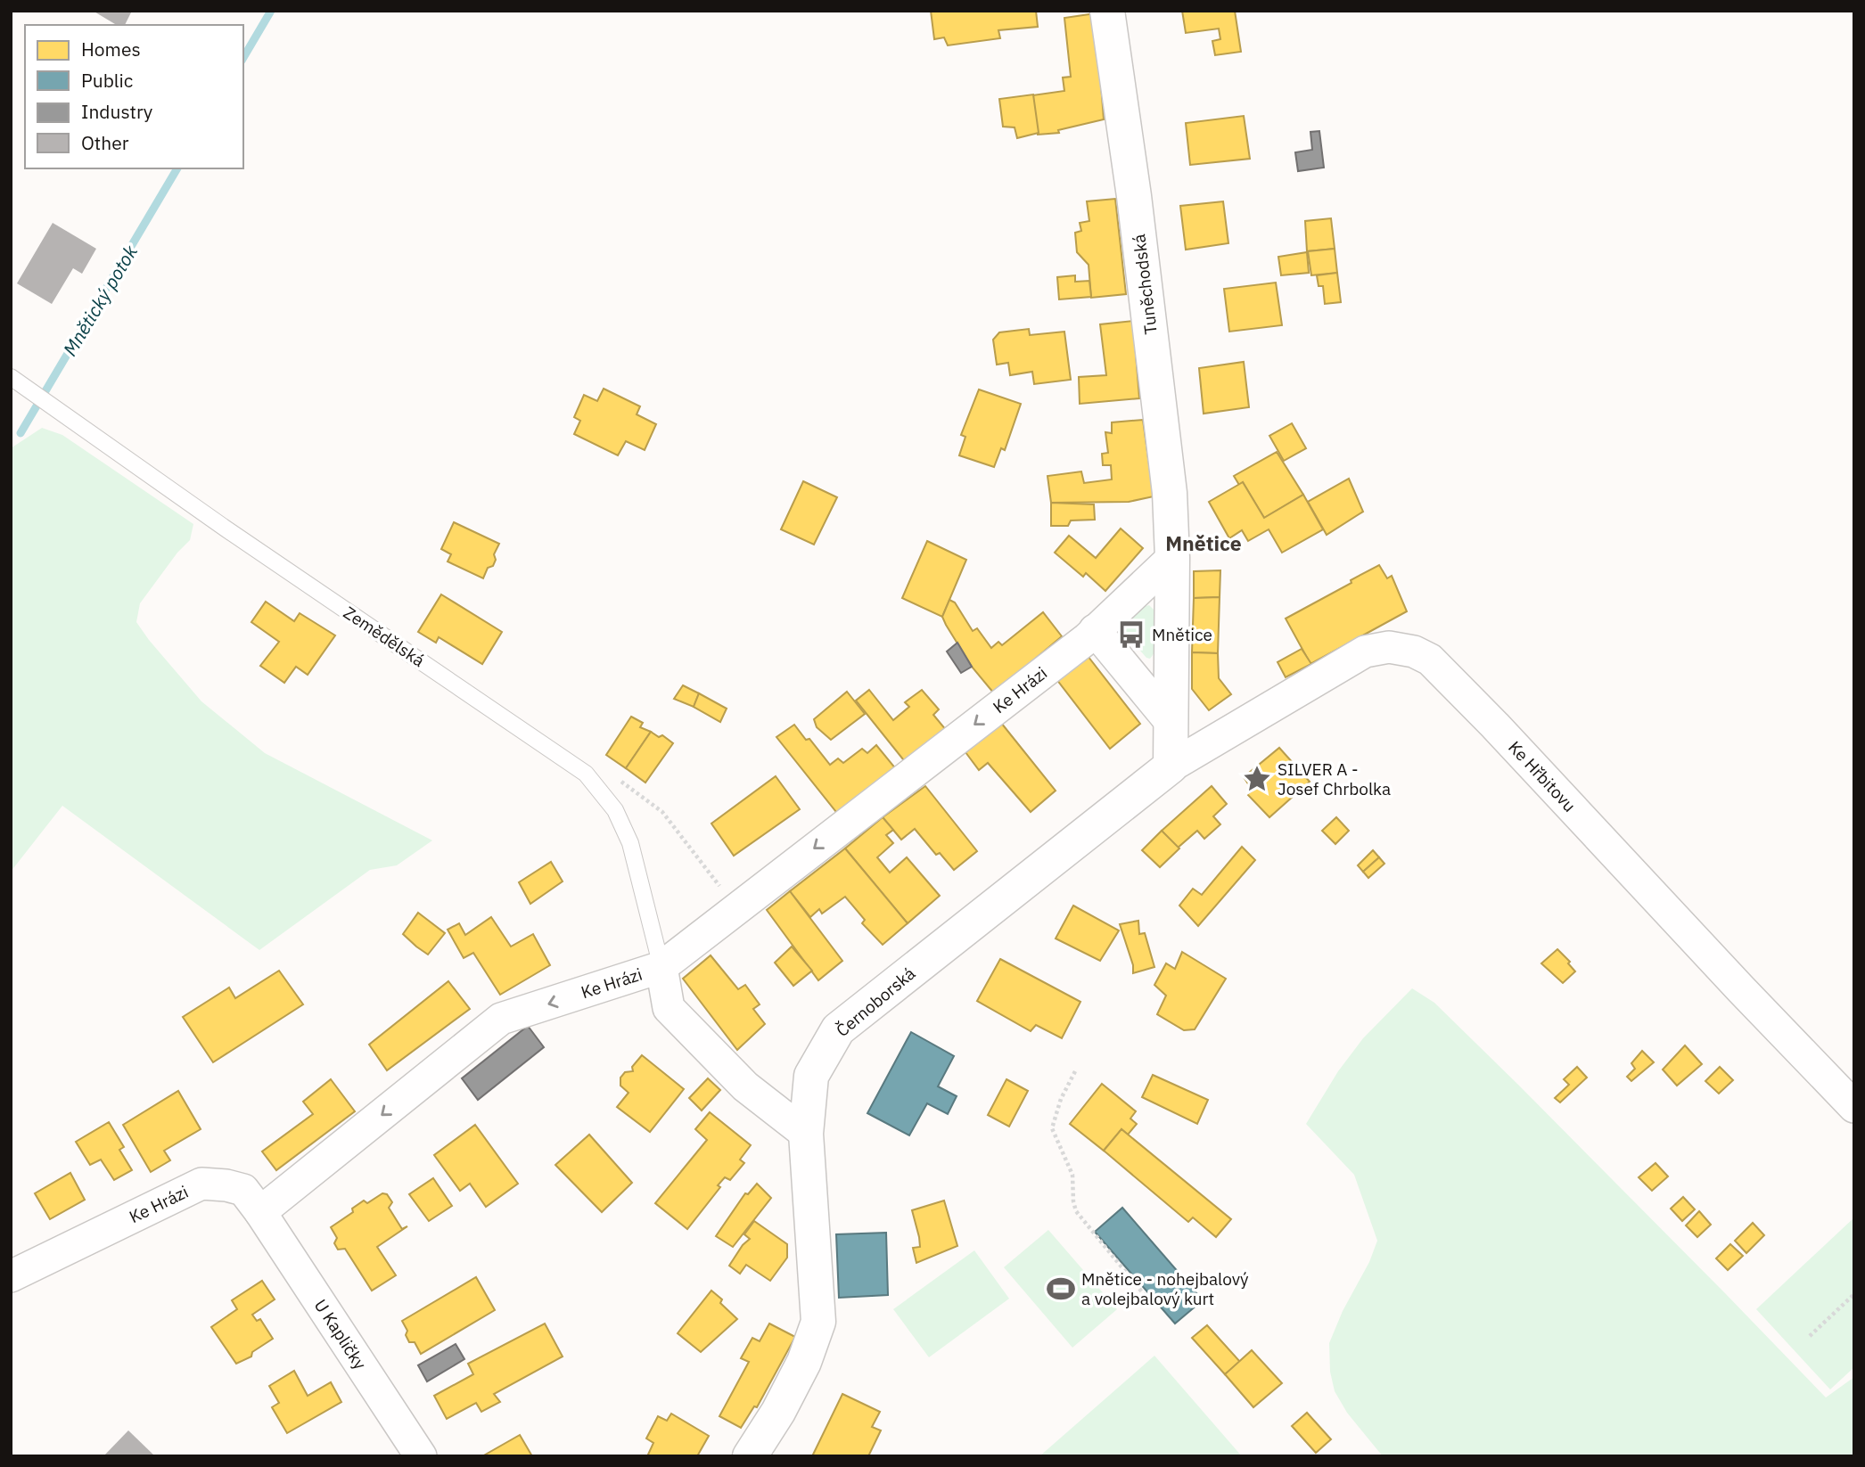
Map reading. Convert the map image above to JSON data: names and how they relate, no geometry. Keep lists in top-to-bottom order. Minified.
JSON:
{"streets":{"street":["Tuněchodská","Ke Hrázi","Ke Hřbitovu","Černoborská","U Kapličky"],"lane":["Zemědělská"]},"crossings":[["Tuněchodská","Ke Hrázi"],["Zemědělská","Ke Hrázi"],["Ke Hrázi","U Kapličky"],["Ke Hřbitovu","Černoborská"]],"one_way":["Ke Hrázi"],"districts":["Mnětice"],"water":["Mnětický potok"],"places":{"bus stop":["Mnětice"],"place":["SILVER A - Josef Chrbolka"],"sports":["Mnětice - nohejbalový a volejbalový kurt"]},"legend":["Homes","Public","Industry","Other"]}
